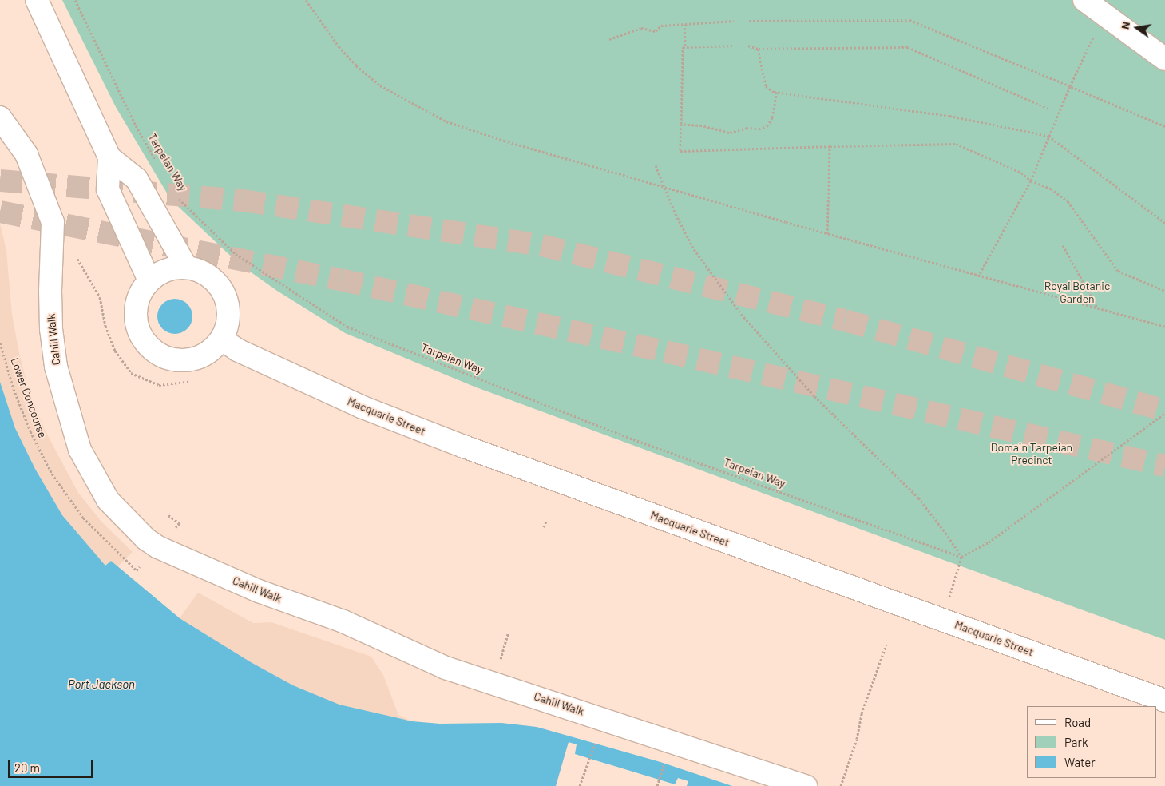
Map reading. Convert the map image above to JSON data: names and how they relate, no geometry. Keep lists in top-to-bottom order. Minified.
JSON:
{"streets":{"street":["Cahill Walk","Macquarie Street"],"path":["Tarpeian Way","Lower Concourse"]},"water":["Port Jackson"],"parks":["Royal Botanic Garden","Domain Tarpeian Precinct"],"legend":["Road","Park","Water"],"scale_bar":"20 m","north":"left"}
